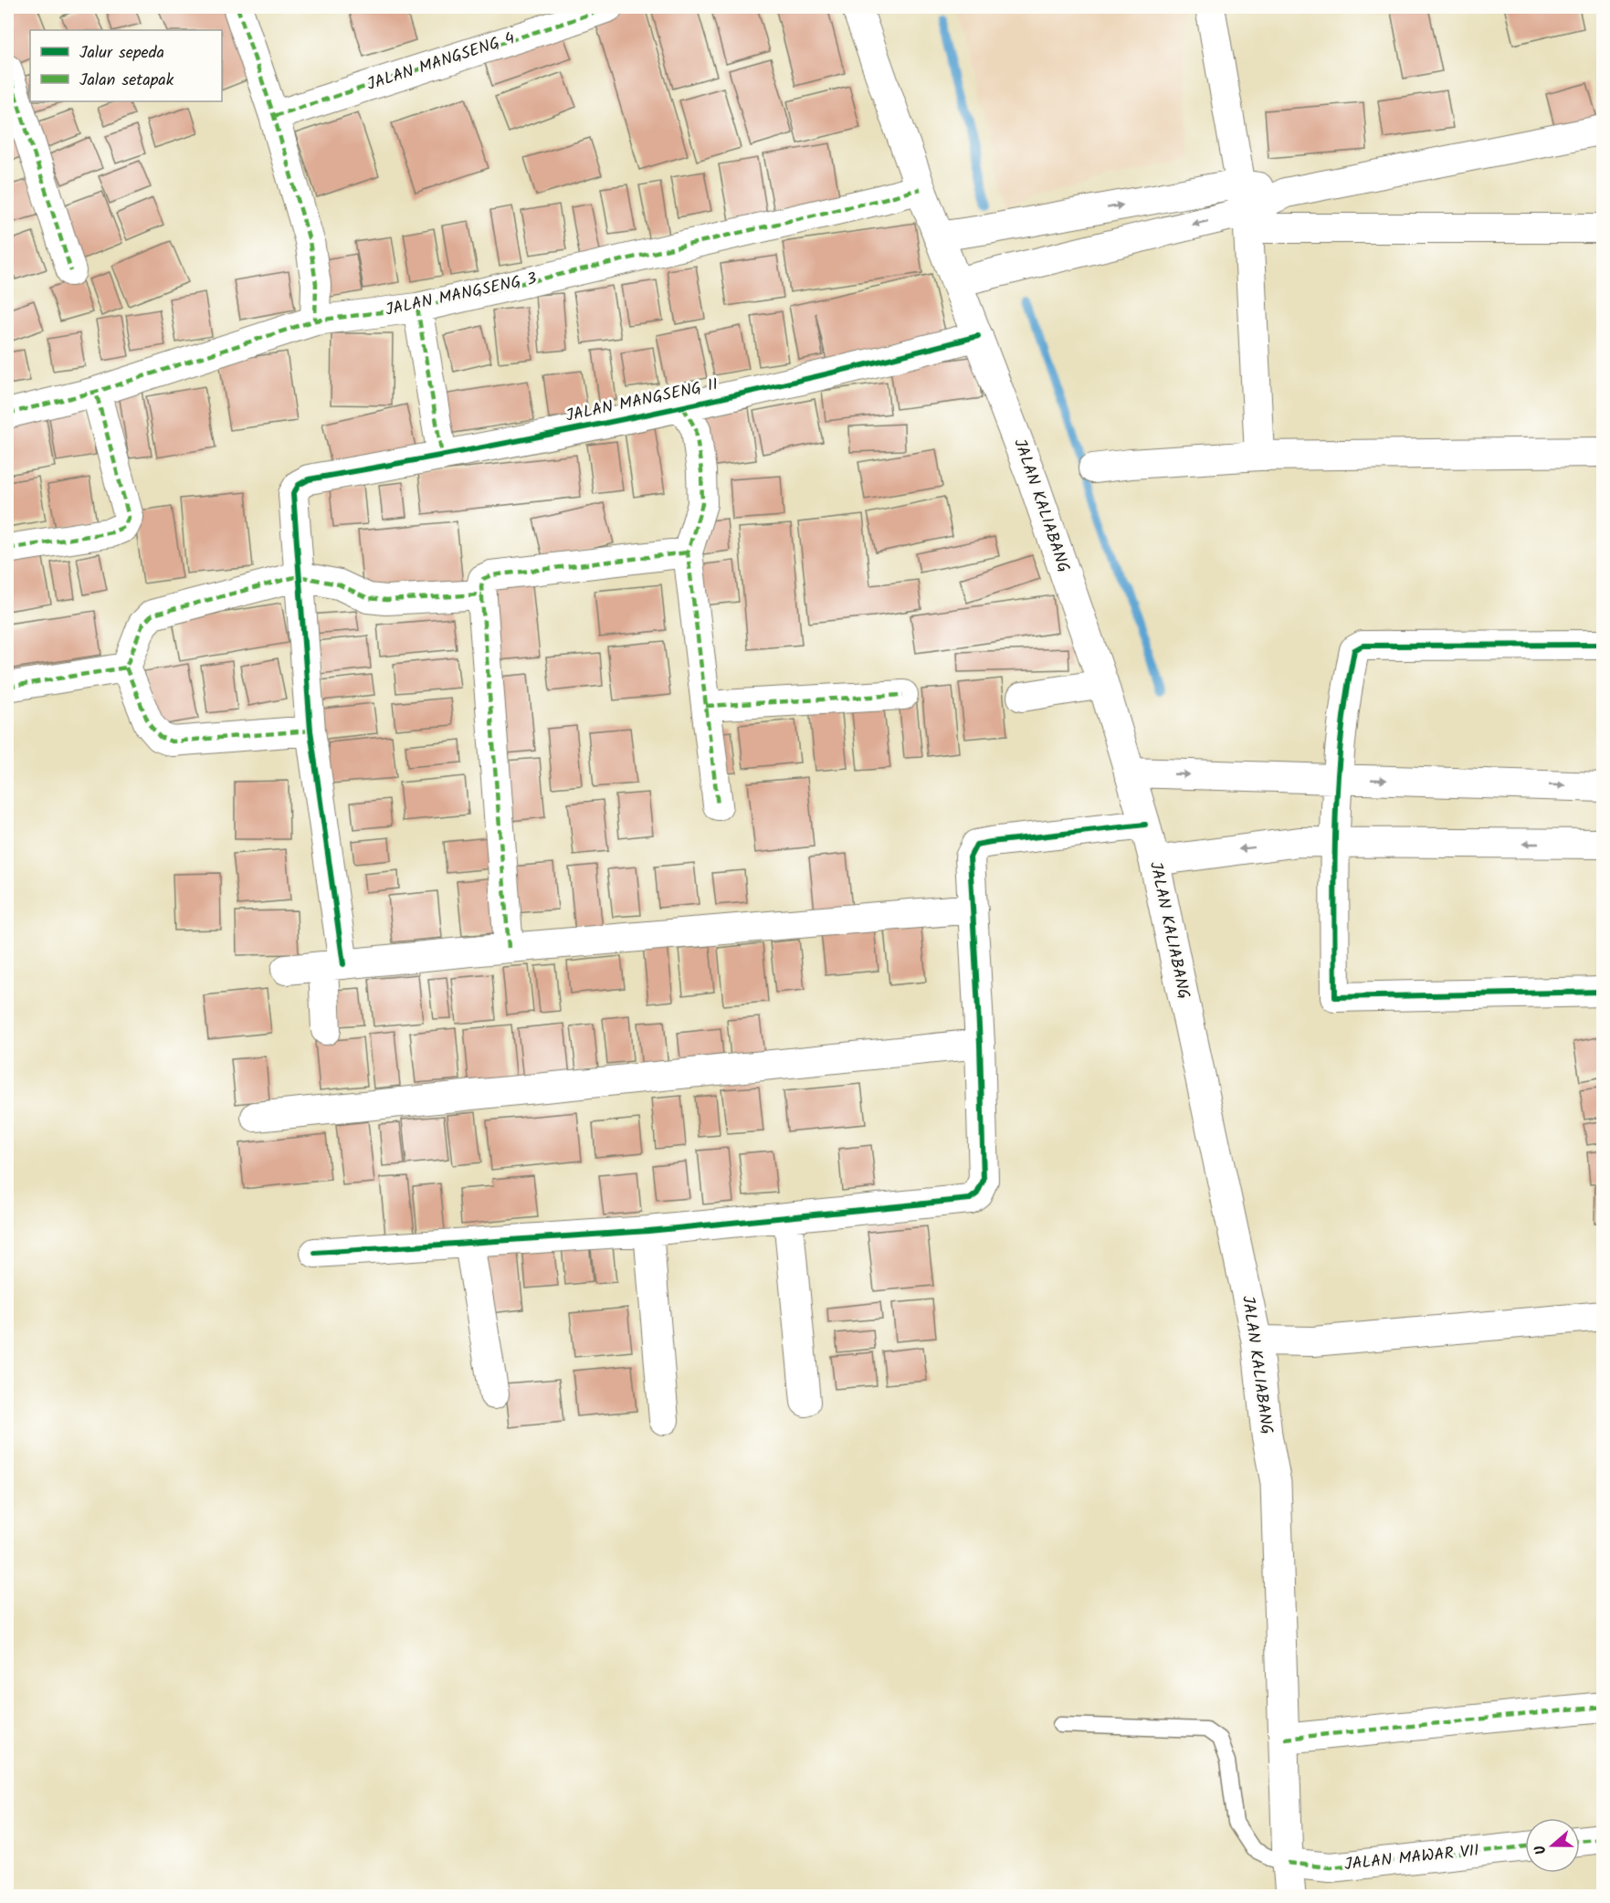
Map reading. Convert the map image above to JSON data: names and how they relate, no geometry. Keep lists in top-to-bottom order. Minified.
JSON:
{"streets":{"main road":["JALAN KALIABANG"],"street":["JALAN MANGSENG 4","JALAN MANGSENG 3","JALAN MANGSENG II","JALAN MAWAR VII"]},"crossings":[["JALAN MANGSENG 3","JALAN KALIABANG"],["JALAN MANGSENG II","JALAN KALIABANG"],["JALAN KALIABANG","JALAN MAWAR VII"]],"legend":["Jalur sepeda","Jalan setapak"],"north":"left"}
